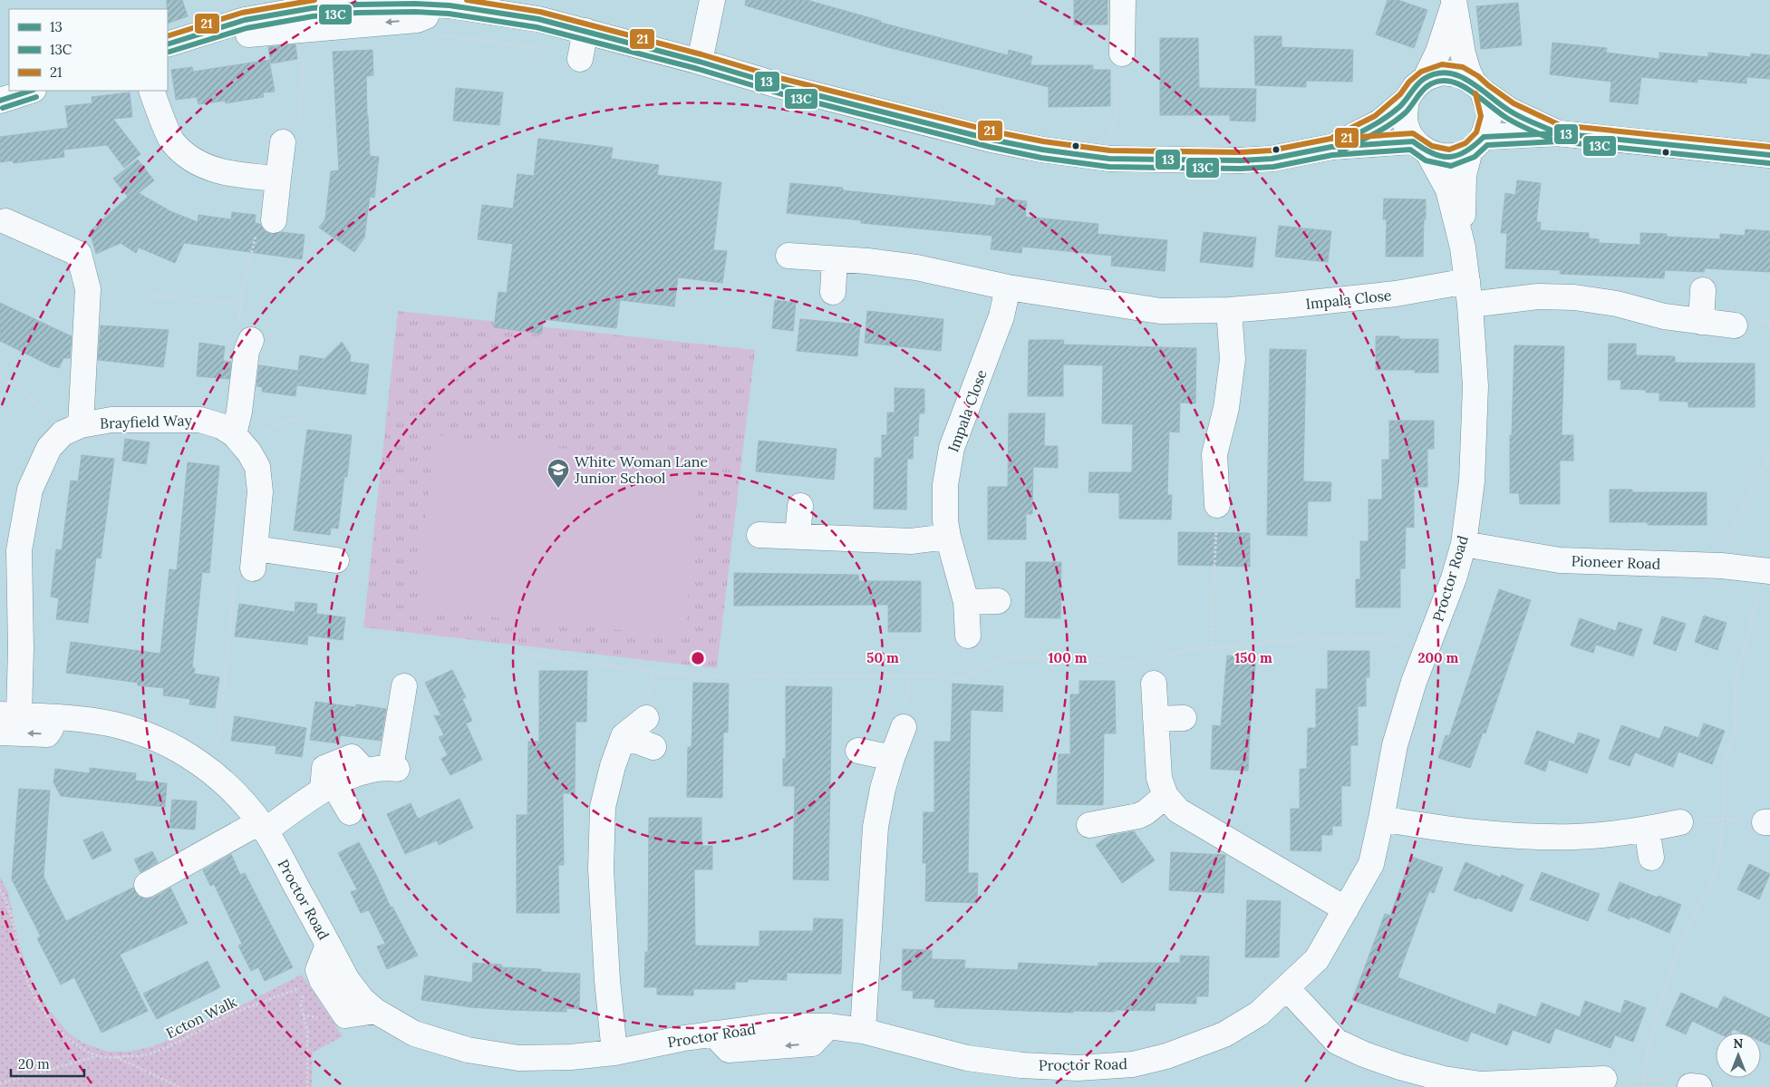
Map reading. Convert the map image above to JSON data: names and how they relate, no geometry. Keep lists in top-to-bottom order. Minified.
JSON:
{"streets":{"street":["Impala Close","Brayfield Way","Pioneer Road","Proctor Road"],"path":["Ecton Walk"]},"crossings":[["Impala Close","Proctor Road"],["Pioneer Road","Proctor Road"]],"places":{"school or university":["White Woman Lane Junior School"]},"lines":["transit line 21","transit line 13","transit line 13C"],"legend":["13","13C","21"],"scale_bar":"20 m","north":"top","rings":["50 m","100 m","150 m","200 m"]}
